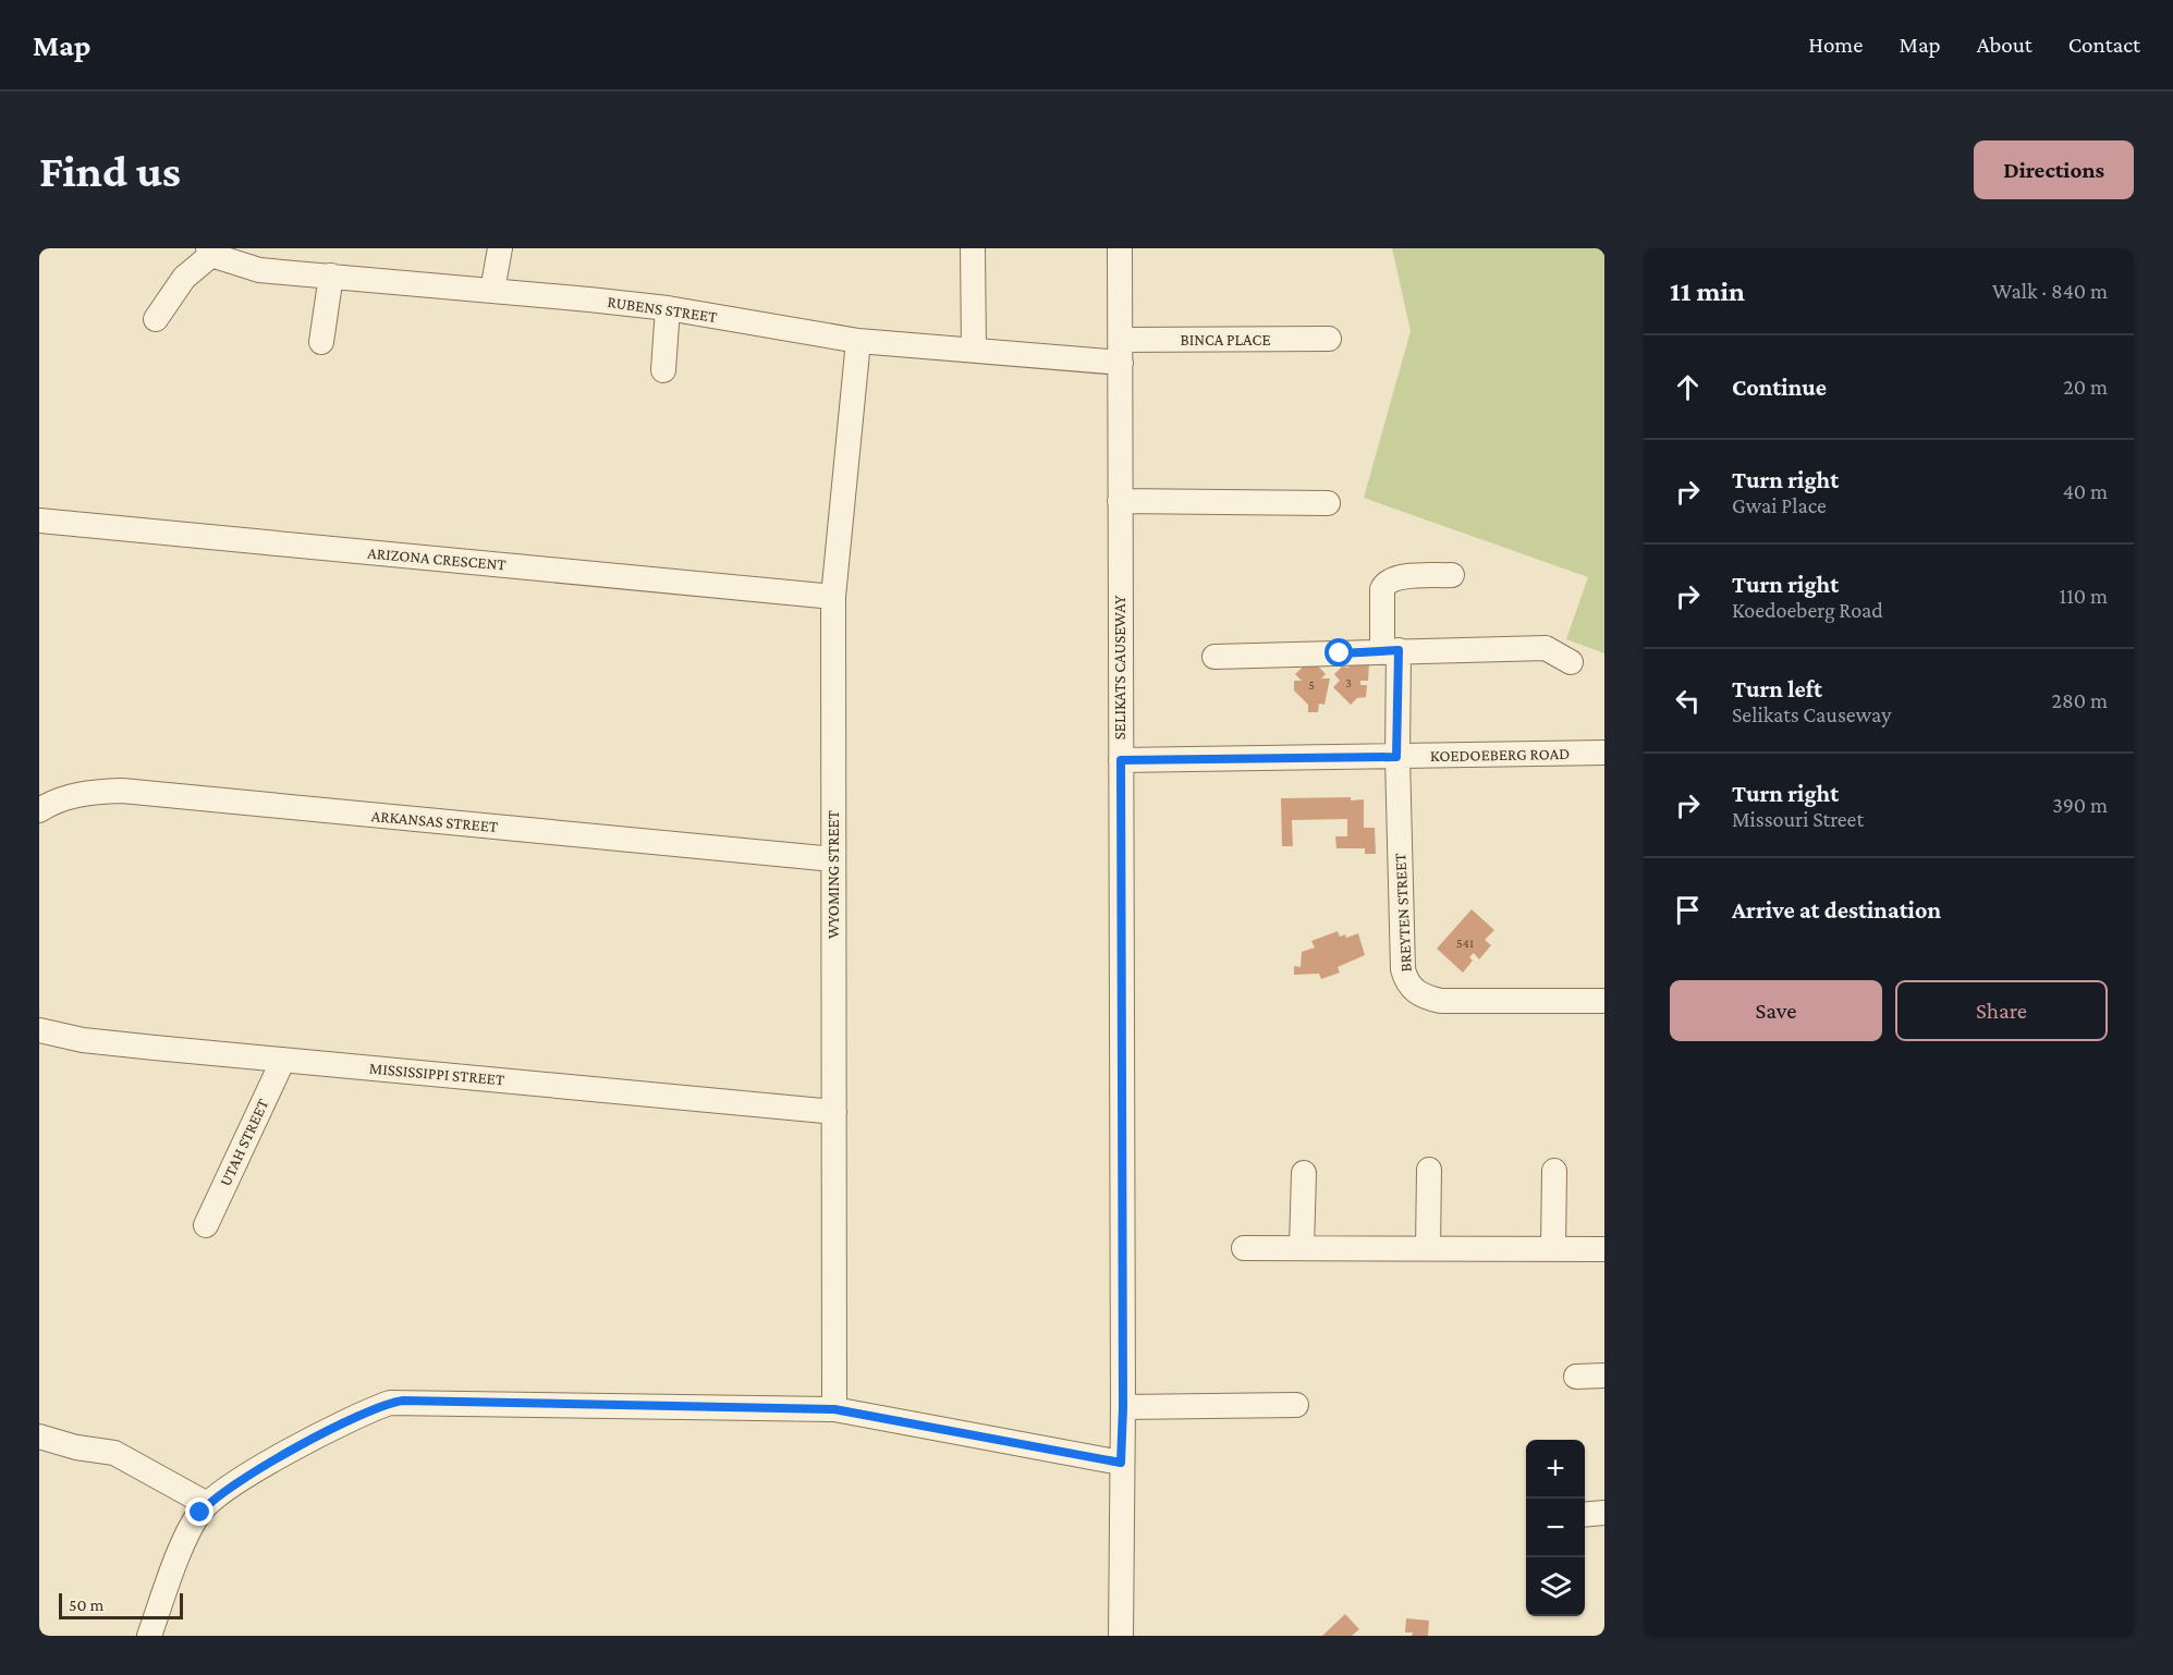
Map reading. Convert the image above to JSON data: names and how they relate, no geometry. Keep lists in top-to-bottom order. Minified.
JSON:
{"streets":{"street":["RUBENS STREET","BINCA PLACE","ARIZONA CRESCENT","SELIKATS CAUSEWAY","KOEDOEBERG ROAD","ARKANSAS STREET","WYOMING STREET","BREYTEN STREET","MISSISSIPPI STREET","UTAH STREET"]},"crossings":[["RUBENS STREET","BINCA PLACE"],["RUBENS STREET","SELIKATS CAUSEWAY"],["RUBENS STREET","WYOMING STREET"],["BINCA PLACE","SELIKATS CAUSEWAY"],["ARIZONA CRESCENT","WYOMING STREET"],["SELIKATS CAUSEWAY","KOEDOEBERG ROAD"],["KOEDOEBERG ROAD","BREYTEN STREET"],["ARKANSAS STREET","WYOMING STREET"],["WYOMING STREET","MISSISSIPPI STREET"],["MISSISSIPPI STREET","UTAH STREET"]],"house_numbers":["3","5","541"],"scale_bar":"50 m","page":{"header":"Map","nav":["Home","Map","About","Contact"],"buttons":["Directions",["Save","Share"]],"title":"Find us","heading":["11 min","Walk · 840 m"],"list":[["Continue","20 m"],["Turn right","Gwai Place","40 m"],["Turn right","Koedoeberg Road","110 m"],["Turn left","Selikats Causeway","280 m"],["Turn right","Missouri Street","390 m"],"Arrive at destination"],"map_buttons":["+","−"],"scale":"50 m"}}
